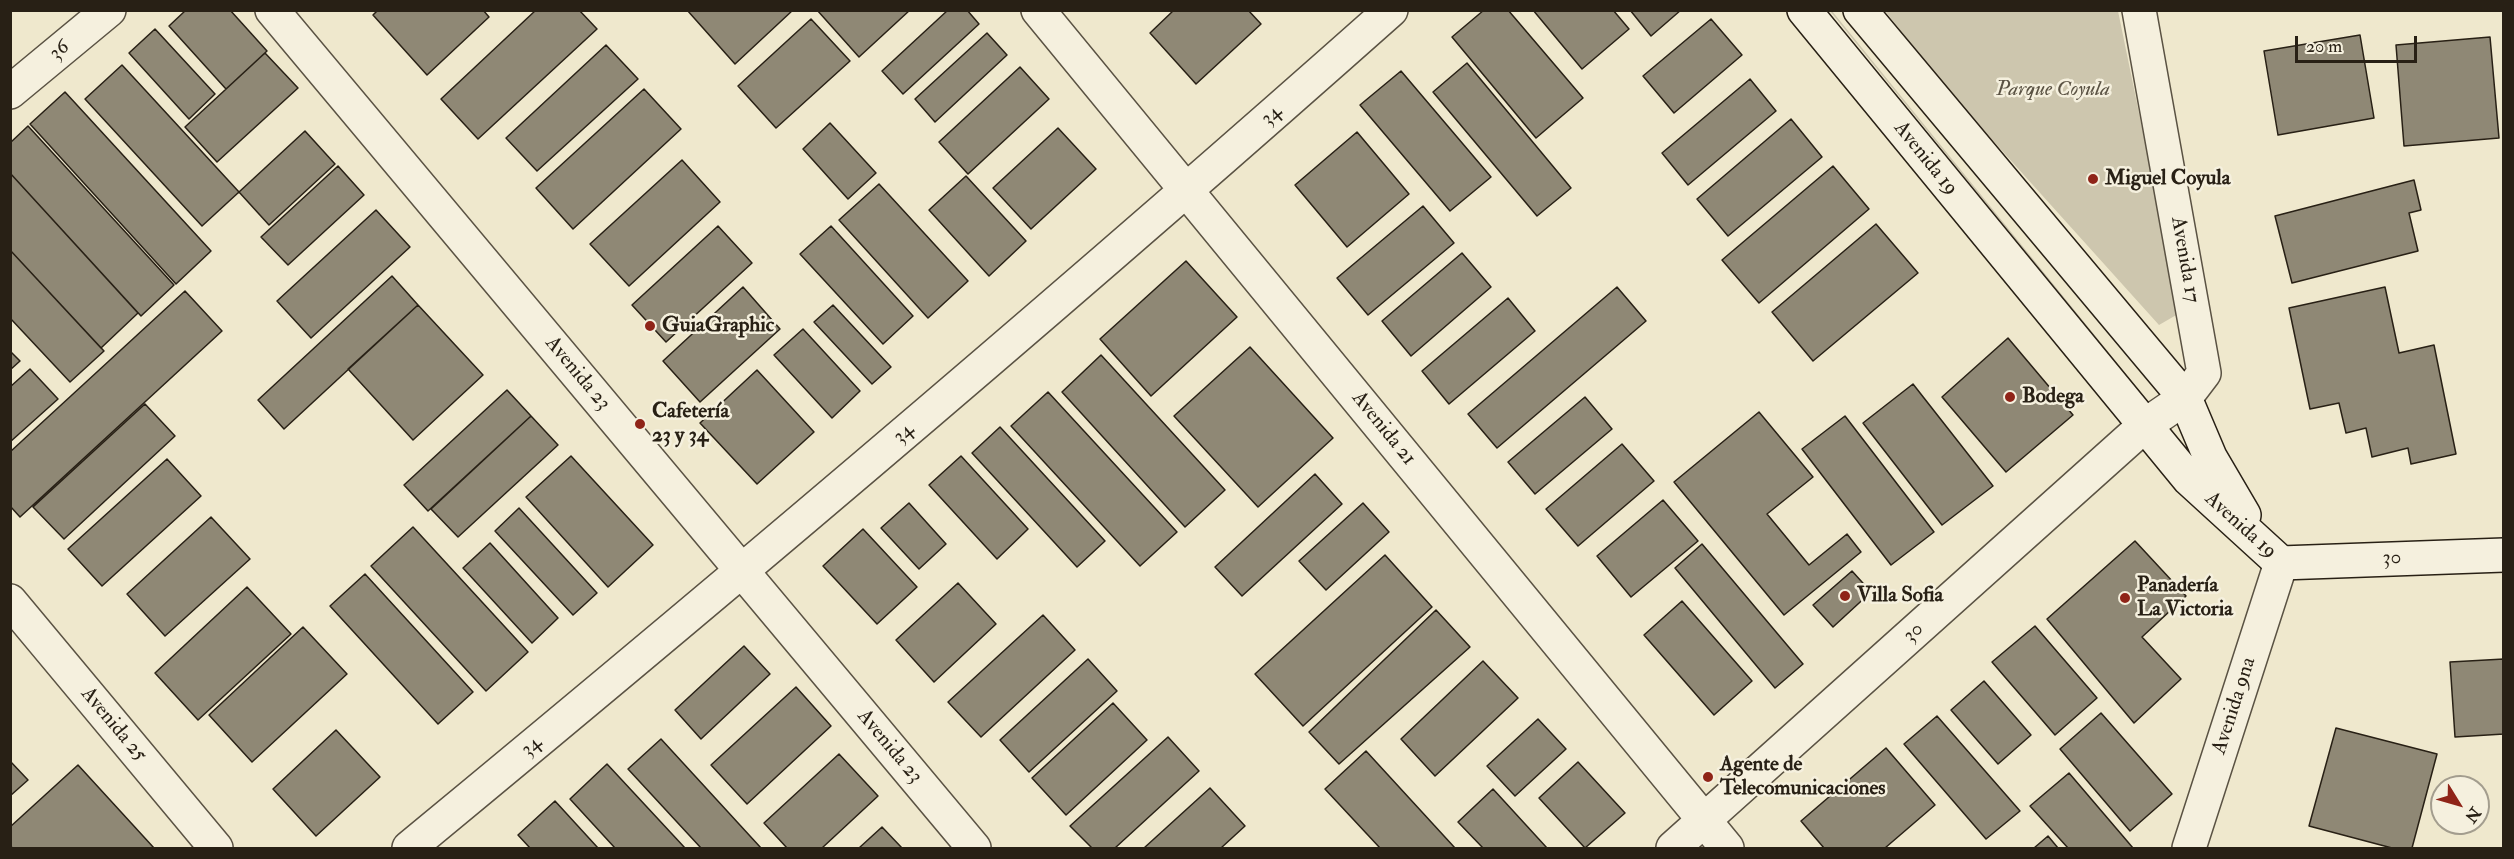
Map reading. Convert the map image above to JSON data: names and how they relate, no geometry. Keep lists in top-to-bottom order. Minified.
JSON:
{"streets":{"street":["36","34","Avenida 19","Avenida 17","Avenida 23","Avenida 21","30","Avenida 9na","Avenida 25"]},"crossings":[["34","Avenida 23"],["34","Avenida 21"],["Avenida 19","Avenida 17"],["Avenida 19","30"],["Avenida 19","Avenida 9na"],["Avenida 17","30"],["Avenida 21","30"],["30","Avenida 9na"]],"parks":["Parque Coyula"],"places":["Miguel Coyula","GuiaGraphic","Bodega","Cafetería 23 y 34","Villa Sofia","Panadería La Victoria","Agente de Telecomunicaciones"],"scale_bar":"20 m","north":"bottom right"}
